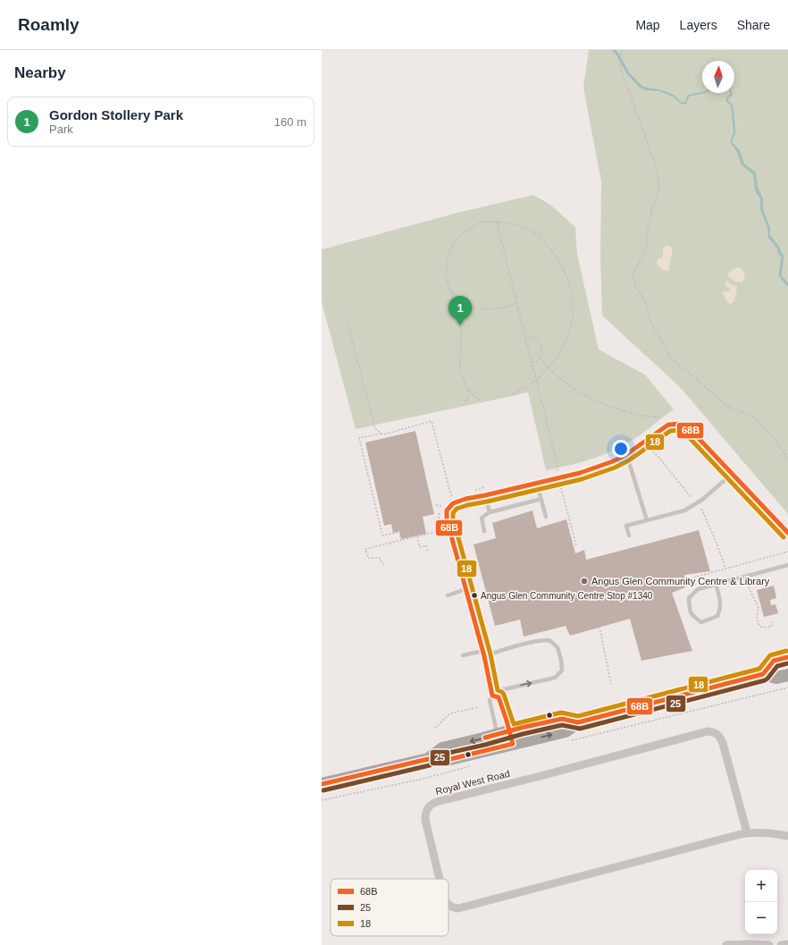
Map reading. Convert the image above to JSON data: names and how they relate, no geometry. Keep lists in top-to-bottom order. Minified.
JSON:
{"streets":{"street":["Royal West Road"]},"places":["Angus Glen Community Centre & Library","Angus Glen Community Centre Stop #1340"],"lines":["transit line 68B","transit line 18","transit line 25"],"legend":["68B","25","18"],"north":"top","page":{"header":"Roamly","nav":["Map","Layers","Share"],"heading":"Nearby","list":[{"mark":"1","name":"Gordon Stollery Park","note":"Park","value":"160 m"}],"pins":"1","map_buttons":["+","−"]}}
